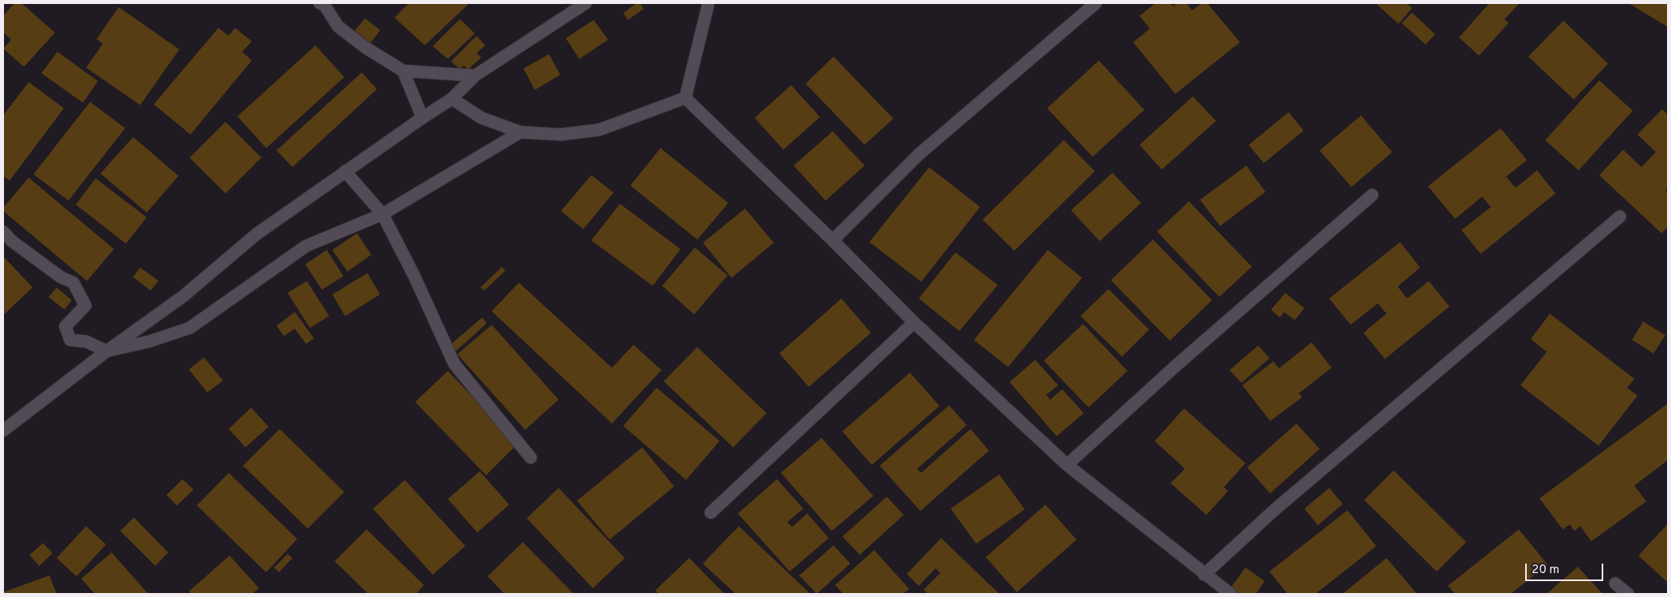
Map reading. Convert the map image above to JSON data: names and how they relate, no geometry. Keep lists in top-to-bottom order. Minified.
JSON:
{"scale_bar":"20 m"}
